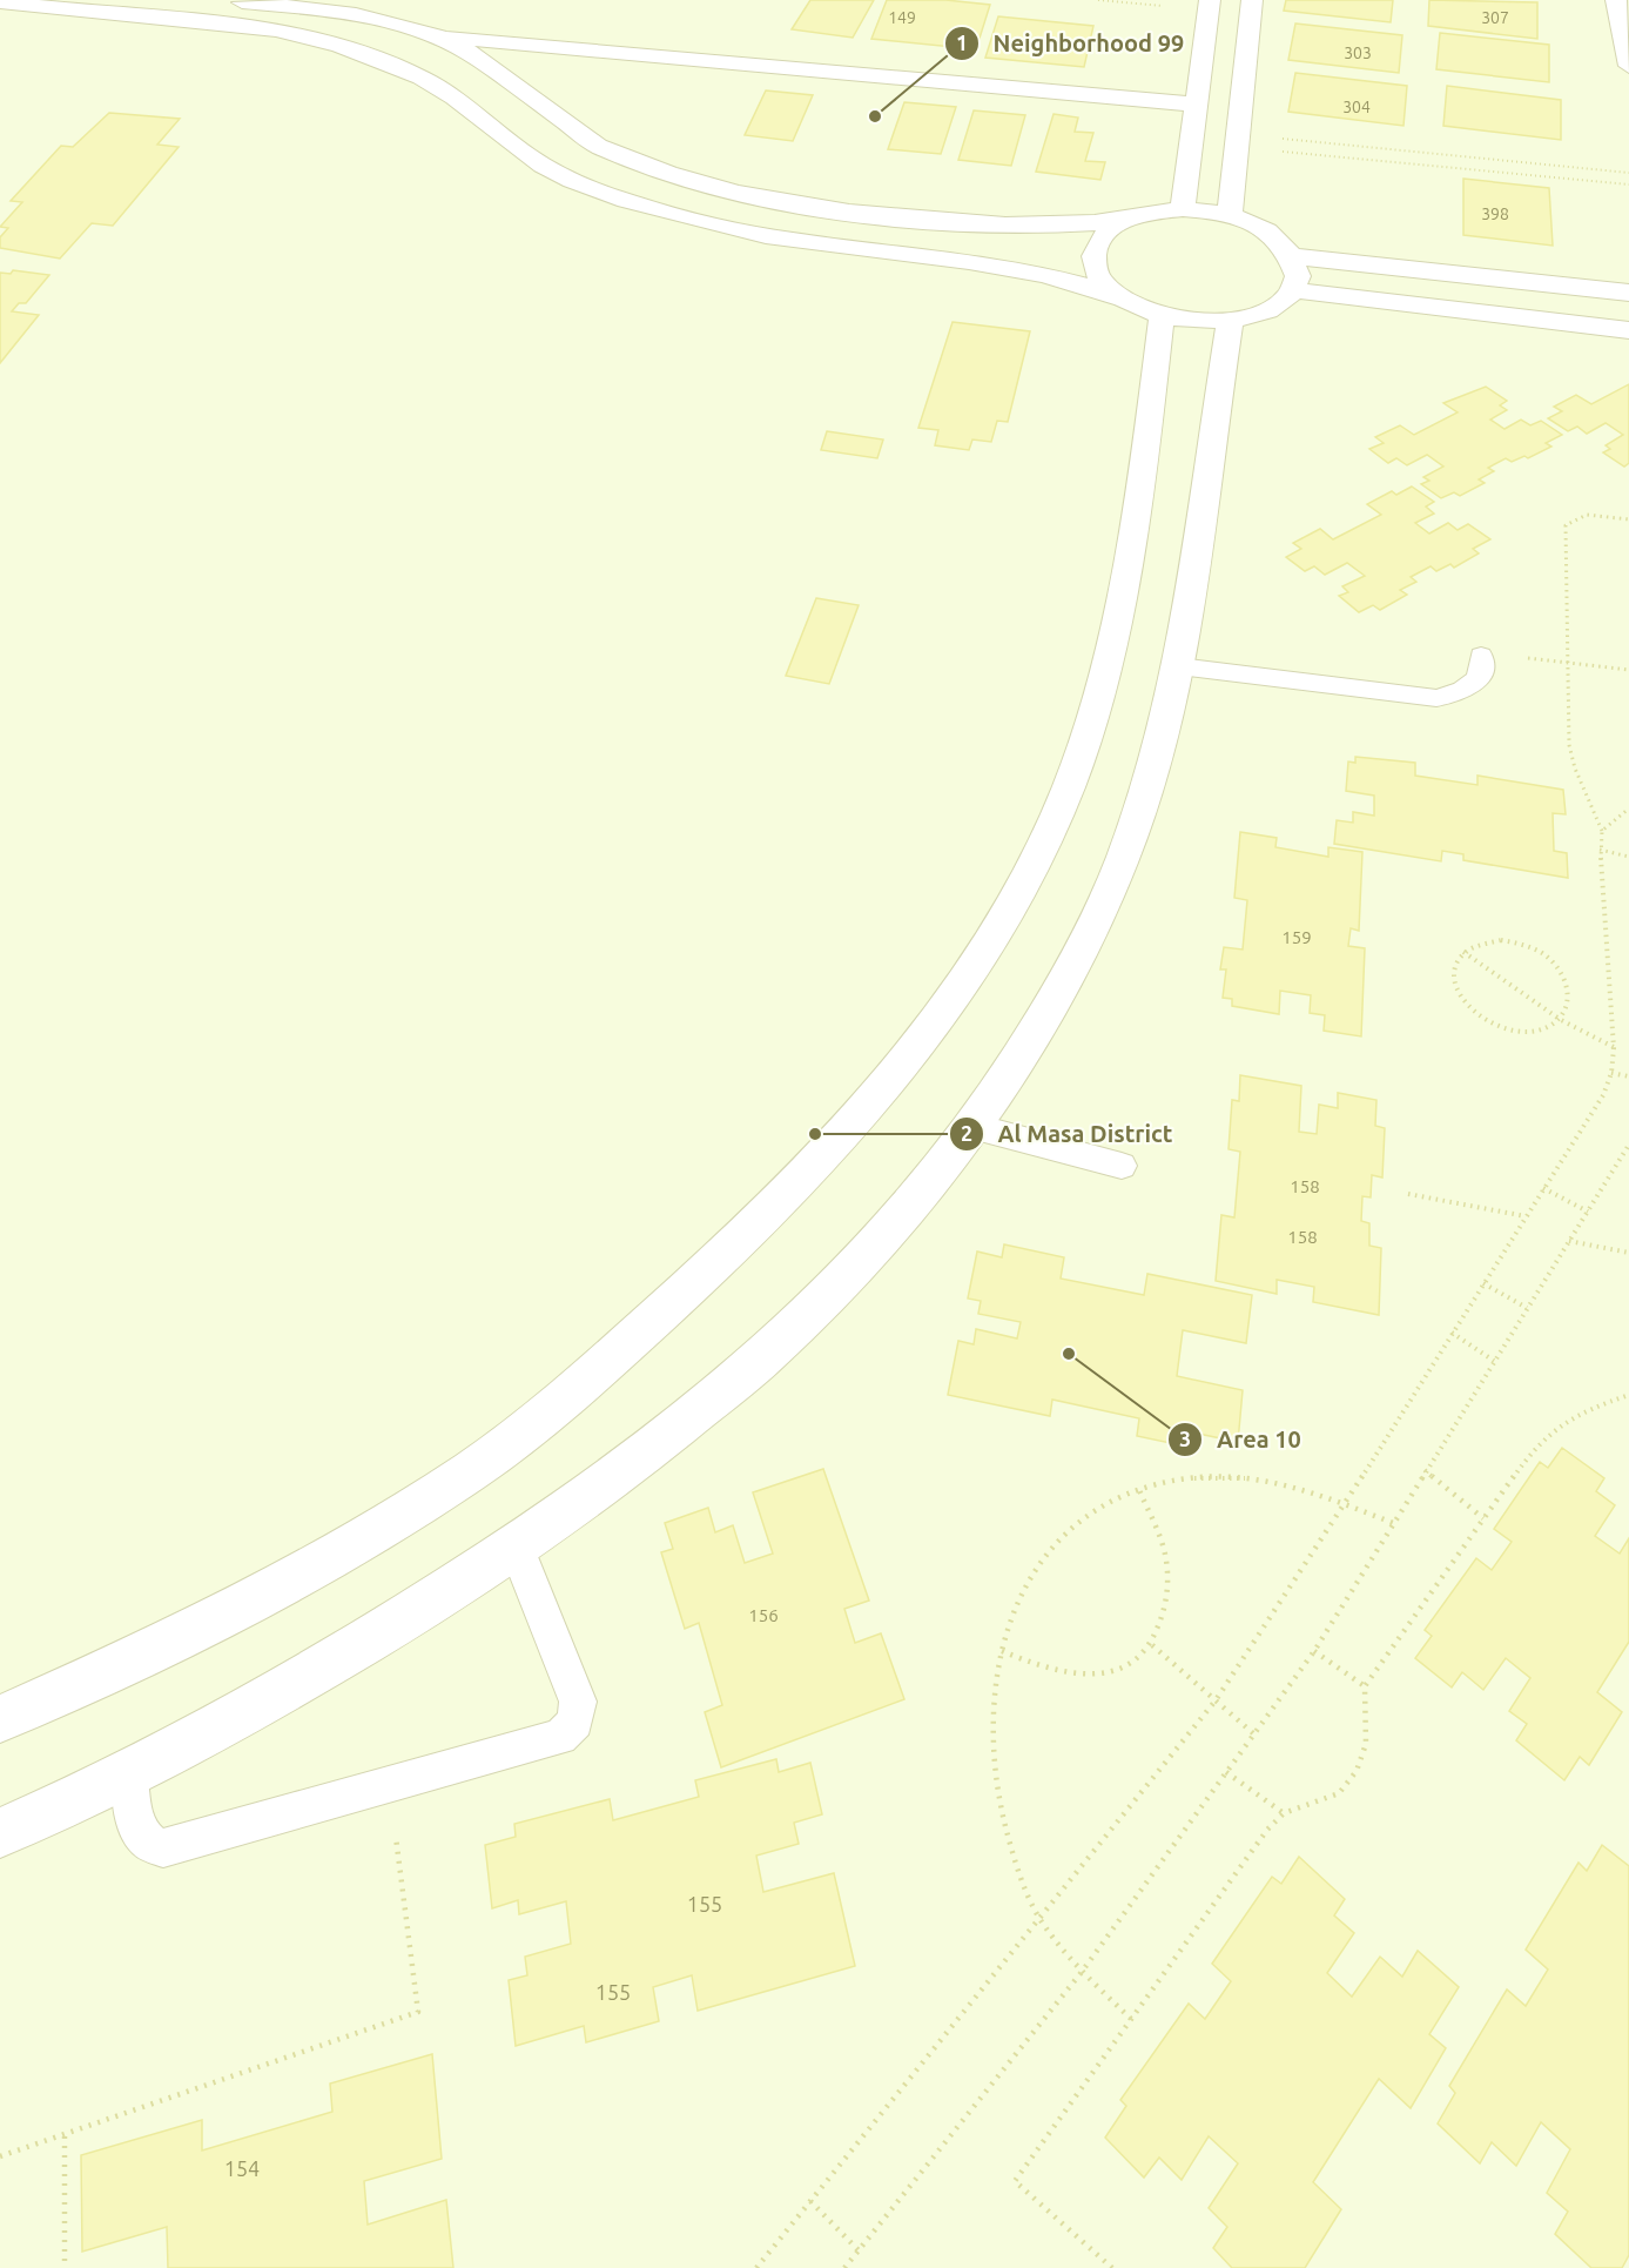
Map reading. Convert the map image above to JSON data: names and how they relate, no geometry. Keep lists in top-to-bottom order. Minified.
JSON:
{"places":["Neighborhood 99","Al Masa District","Area 10"],"house_numbers":["149","307","303","304","398","159","158","158","156","155","155","154"]}
